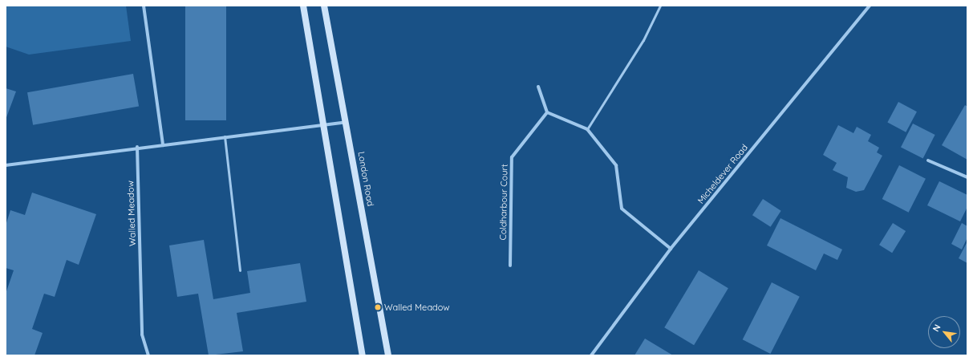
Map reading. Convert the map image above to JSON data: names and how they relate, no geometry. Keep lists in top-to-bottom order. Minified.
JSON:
{"streets":{"street":["Micheldever Road","London Road","Coldharbour Court","Walled Meadow"]},"places":["Walled Meadow"],"north":"top left"}
